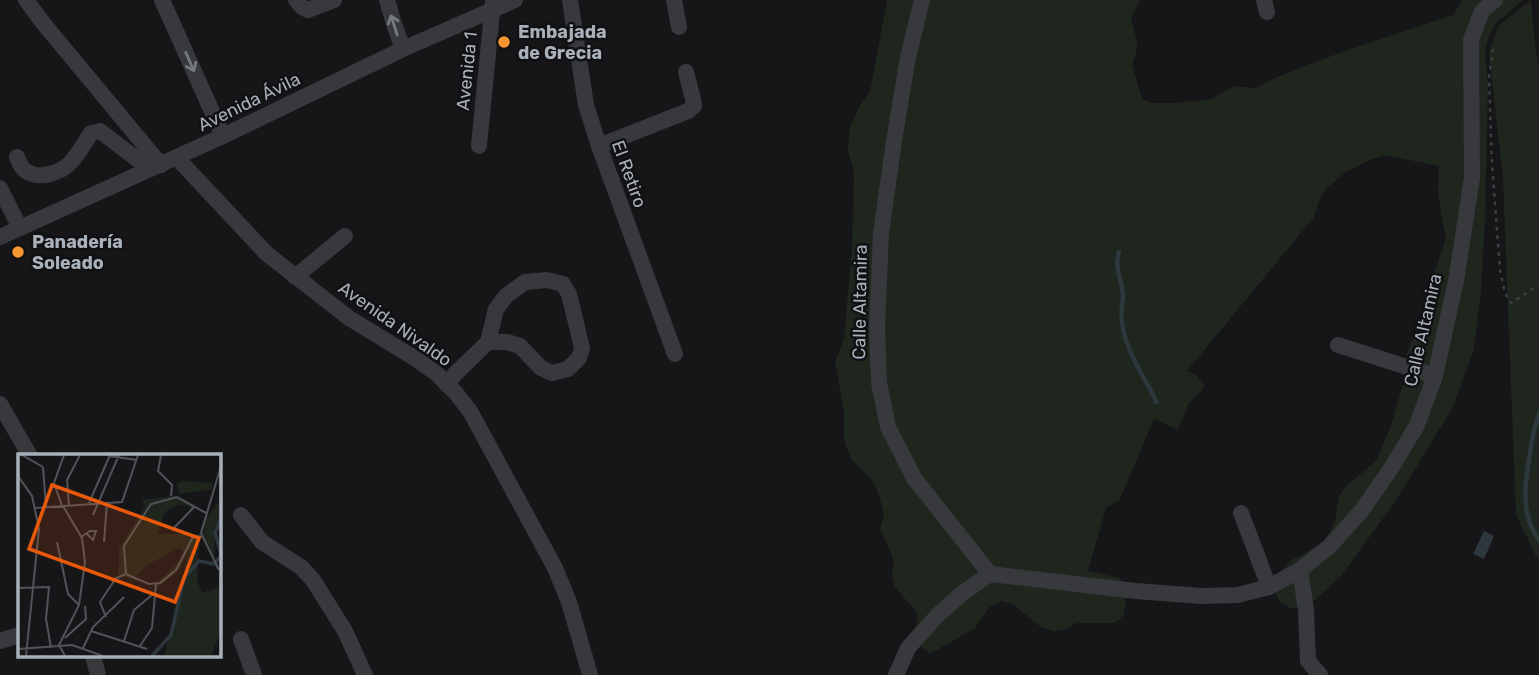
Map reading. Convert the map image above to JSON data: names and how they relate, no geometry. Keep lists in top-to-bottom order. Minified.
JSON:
{"streets":{"street":["Avenida 1","Avenida Ávila","El Retiro","Calle Altamira","Avenida Nivaldo"]},"crossings":[["Avenida 1","Avenida Ávila"],["Avenida Ávila","Avenida Nivaldo"]],"places":["Embajada de Grecia","Panadería Soleado"]}
